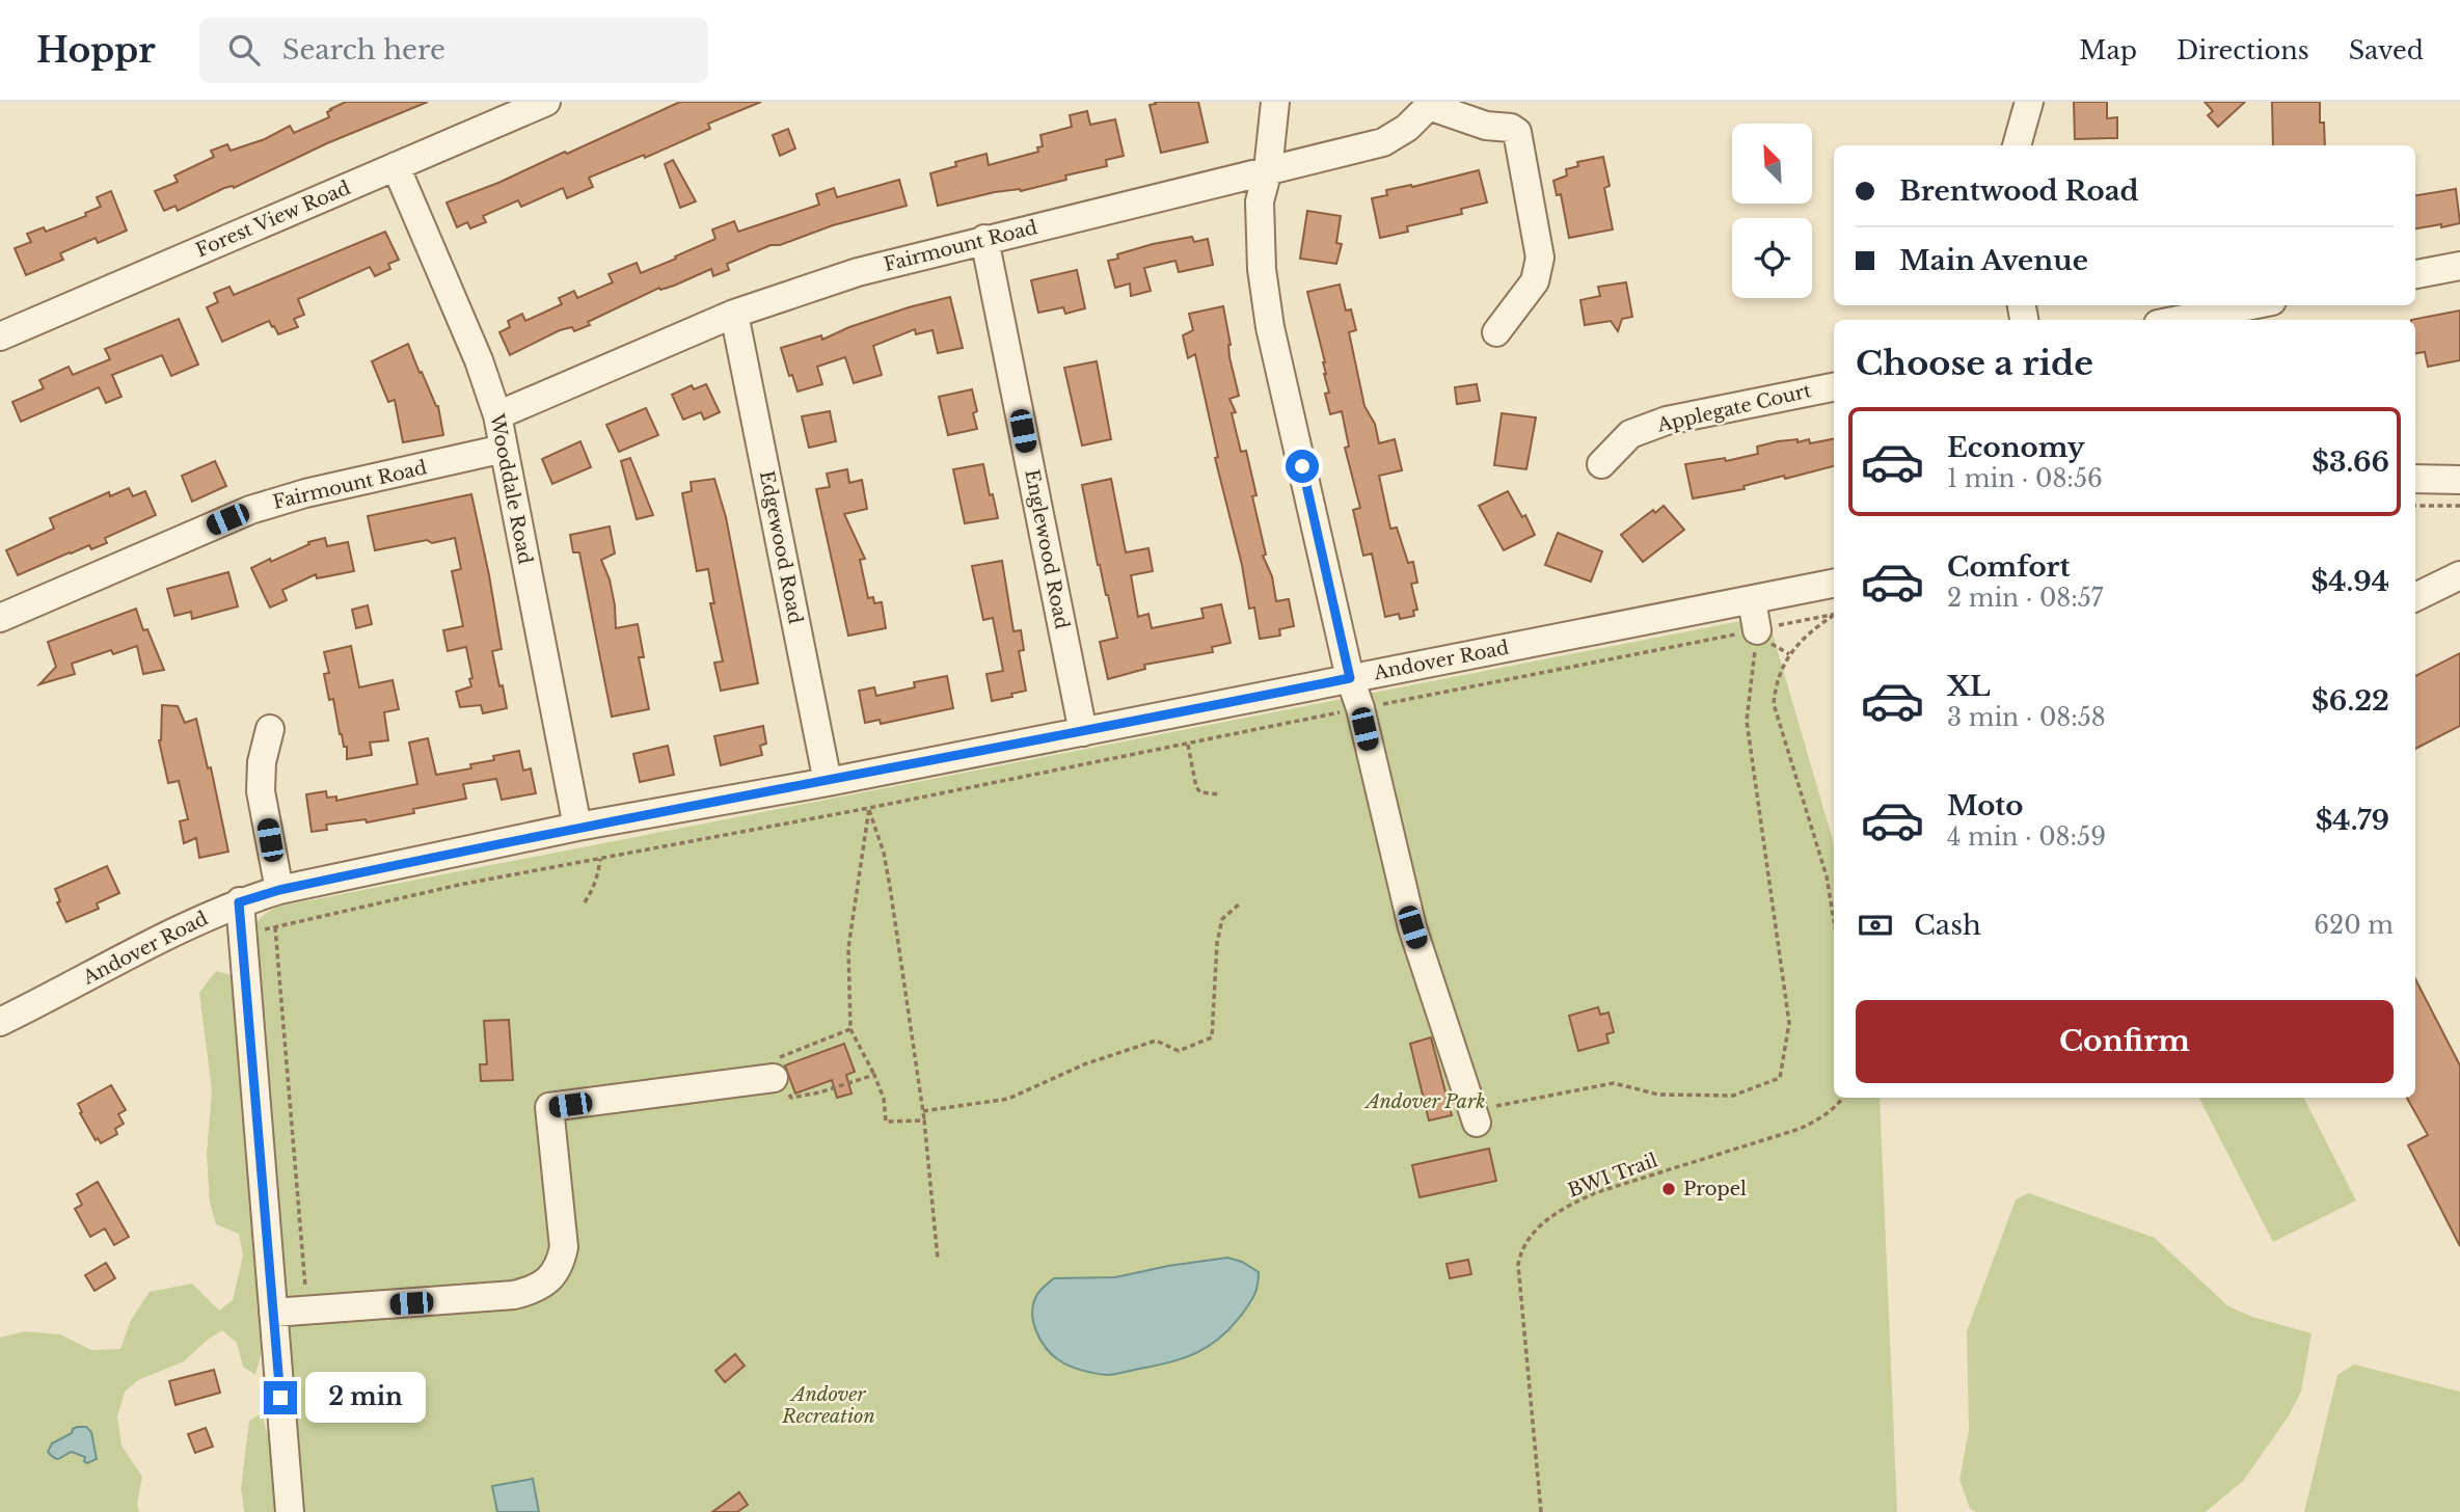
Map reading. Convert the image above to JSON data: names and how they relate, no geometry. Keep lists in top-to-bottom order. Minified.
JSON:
{"streets":{"street":["Forest View Road","Fairmount Road","Applegate Court","Wooddale Road","Edgewood Road","Englewood Road","Andover Road"],"path":["BWI Trail"]},"crossings":[["Forest View Road","Wooddale Road"],["Fairmount Road","Wooddale Road"],["Fairmount Road","Edgewood Road"],["Fairmount Road","Englewood Road"],["Wooddale Road","Andover Road"],["Edgewood Road","Andover Road"],["Englewood Road","Andover Road"]],"parks":["Andover Park","Andover Recreation"],"places":["Propel"],"north":"top left","page":{"header":"Hoppr","search":"Search here","nav":["Map","Directions","Saved"],"banner":["Brentwood Road","Main Avenue"],"heading":"Choose a ride","list":[{"name":"Economy","note":"1 min · 08:56","value":"$3.66"},{"name":"Comfort","note":"2 min · 08:57","value":"$4.94"},{"name":"XL","note":"3 min · 08:58","value":"$6.22"},{"name":"Moto","note":"4 min · 08:59","value":"$4.79"}],"pay":["Cash","620 m"],"buttons":"Confirm","bubble":"2 min"}}
